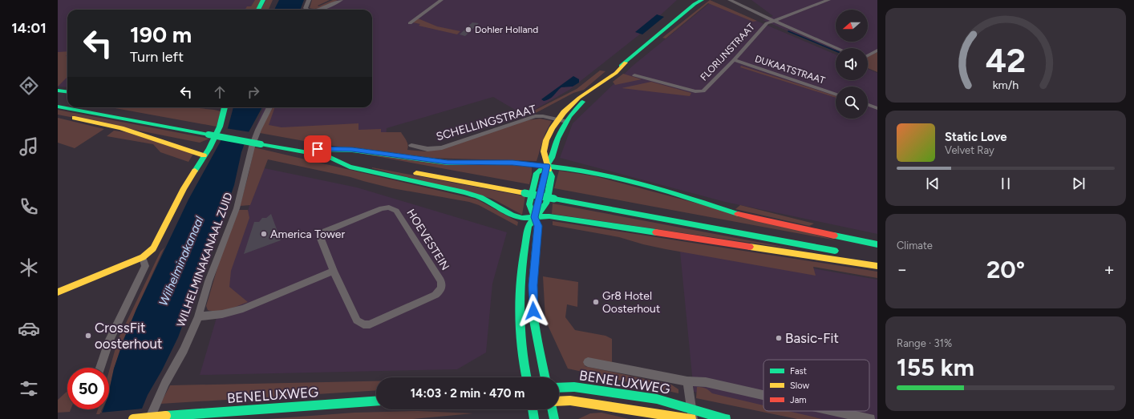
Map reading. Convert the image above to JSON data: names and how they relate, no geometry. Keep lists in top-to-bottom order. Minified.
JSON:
{"streets":{"main road":["BENELUXWEG"],"street":["FLORIJNSTRAAT","DUKAATSTRAAT","SCHELLINGSTRAAT","HOEVESTEIN","WILHELMINAKANAAL ZUID"]},"crossings":[["FLORIJNSTRAAT","DUKAATSTRAAT"]],"water":["Wilhelminakanaal"],"places":["Dohler Holland","America Tower","Gr8 Hotel Oosterhout","CrossFit oosterhout","Basic-Fit"],"legend":["Fast","Slow","Jam"],"north":"left","page":{"tabs":"14:01","turn":["190 m","Turn left"],"song":["Static Love","Velvet Ray"],"tile":["Climate",["Range · 31%","155 km"]],"heat":["−","20°","+"],"limit":"50","trip":"14:03 · 2 min · 470 m","gauge":["42","km/h"]}}
